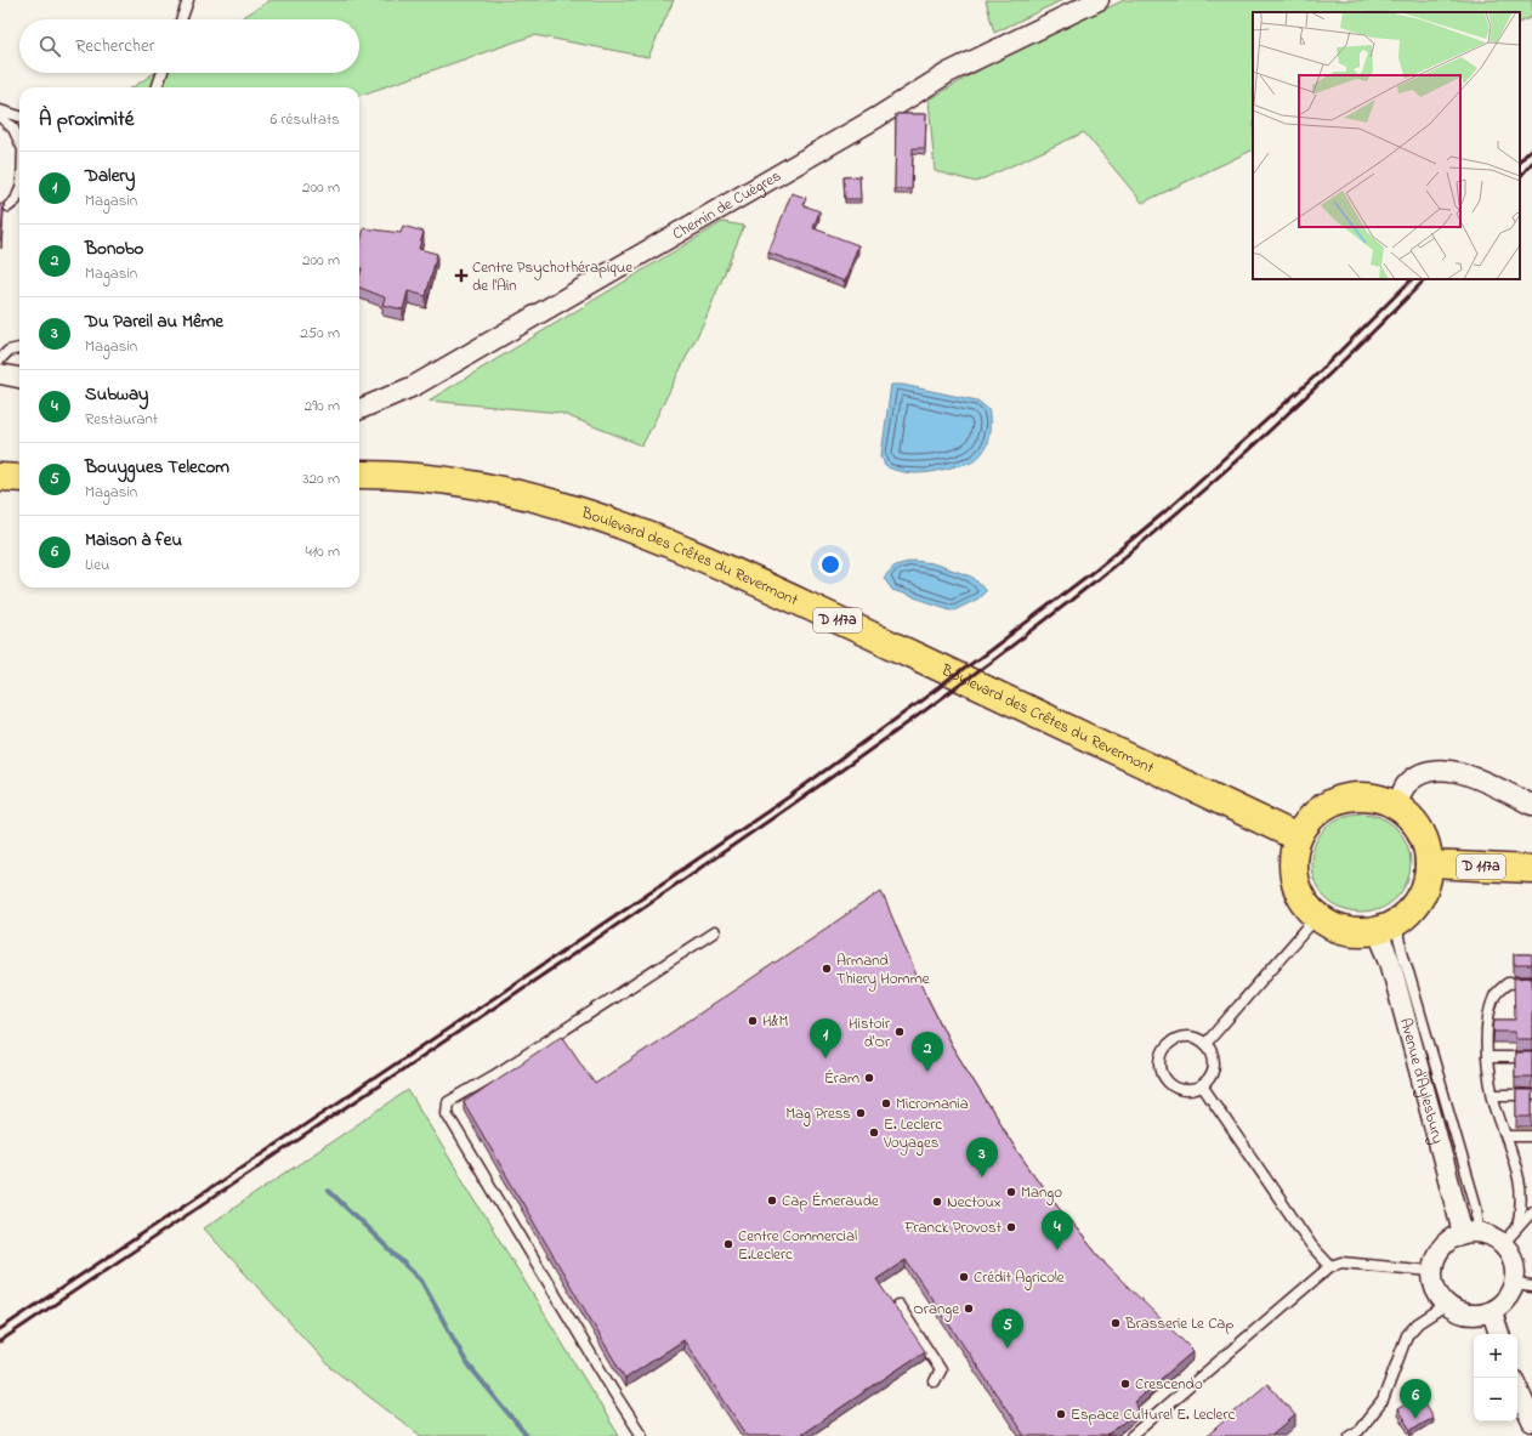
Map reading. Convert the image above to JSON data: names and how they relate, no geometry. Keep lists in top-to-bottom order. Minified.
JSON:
{"streets":{"main road":["Boulevard des Crêtes du Revermont","D 117a"],"street":["Chemin de Cuègres","Avenue d'Aylesbury"]},"crossings":[["Boulevard des Crêtes du Revermont","D 117a"],["Boulevard des Crêtes du Revermont","Avenue d'Aylesbury"],["D 117a","Avenue d'Aylesbury"]],"places":{"health":["Centre Psychothérapique de l'Ain"],"other":["Armand Thiery Homme","H&M","Histoir d'Or","Éram","Micromania","Mag Press","E. Leclerc Voyages","Mango","Cap Émeraude","Nectoux","Franck Provost","Centre Commercial E.Leclerc","Crédit Agricole","Orange","Brasserie Le Cap","Crescendo","Espace Culturel E. Leclerc"]},"page":{"search":"Rechercher","heading":["À proximité","6 résultats"],"list":[{"mark":"1","name":"Dalery","note":"Magasin","value":"200 m"},{"mark":"2","name":"Bonobo","note":"Magasin","value":"200 m"},{"mark":"3","name":"Du Pareil au Même","note":"Magasin","value":"250 m"},{"mark":"4","name":"Subway","note":"Restaurant","value":"290 m"},{"mark":"5","name":"Bouygues Telecom","note":"Magasin","value":"320 m"},{"mark":"6","name":"Maison à feu","note":"Lieu","value":"410 m"}],"pins":["1","2","3","4","5","6"],"map_buttons":["+","−"]}}
